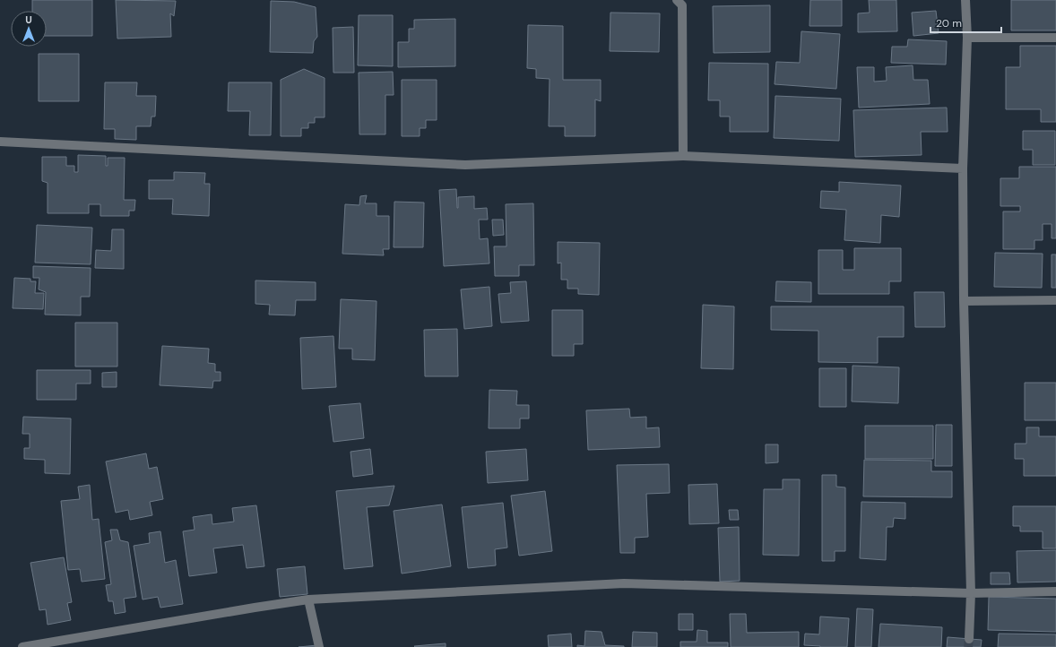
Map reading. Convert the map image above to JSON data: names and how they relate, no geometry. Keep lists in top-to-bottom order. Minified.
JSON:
{"scale_bar":"20 m","north":"top"}
